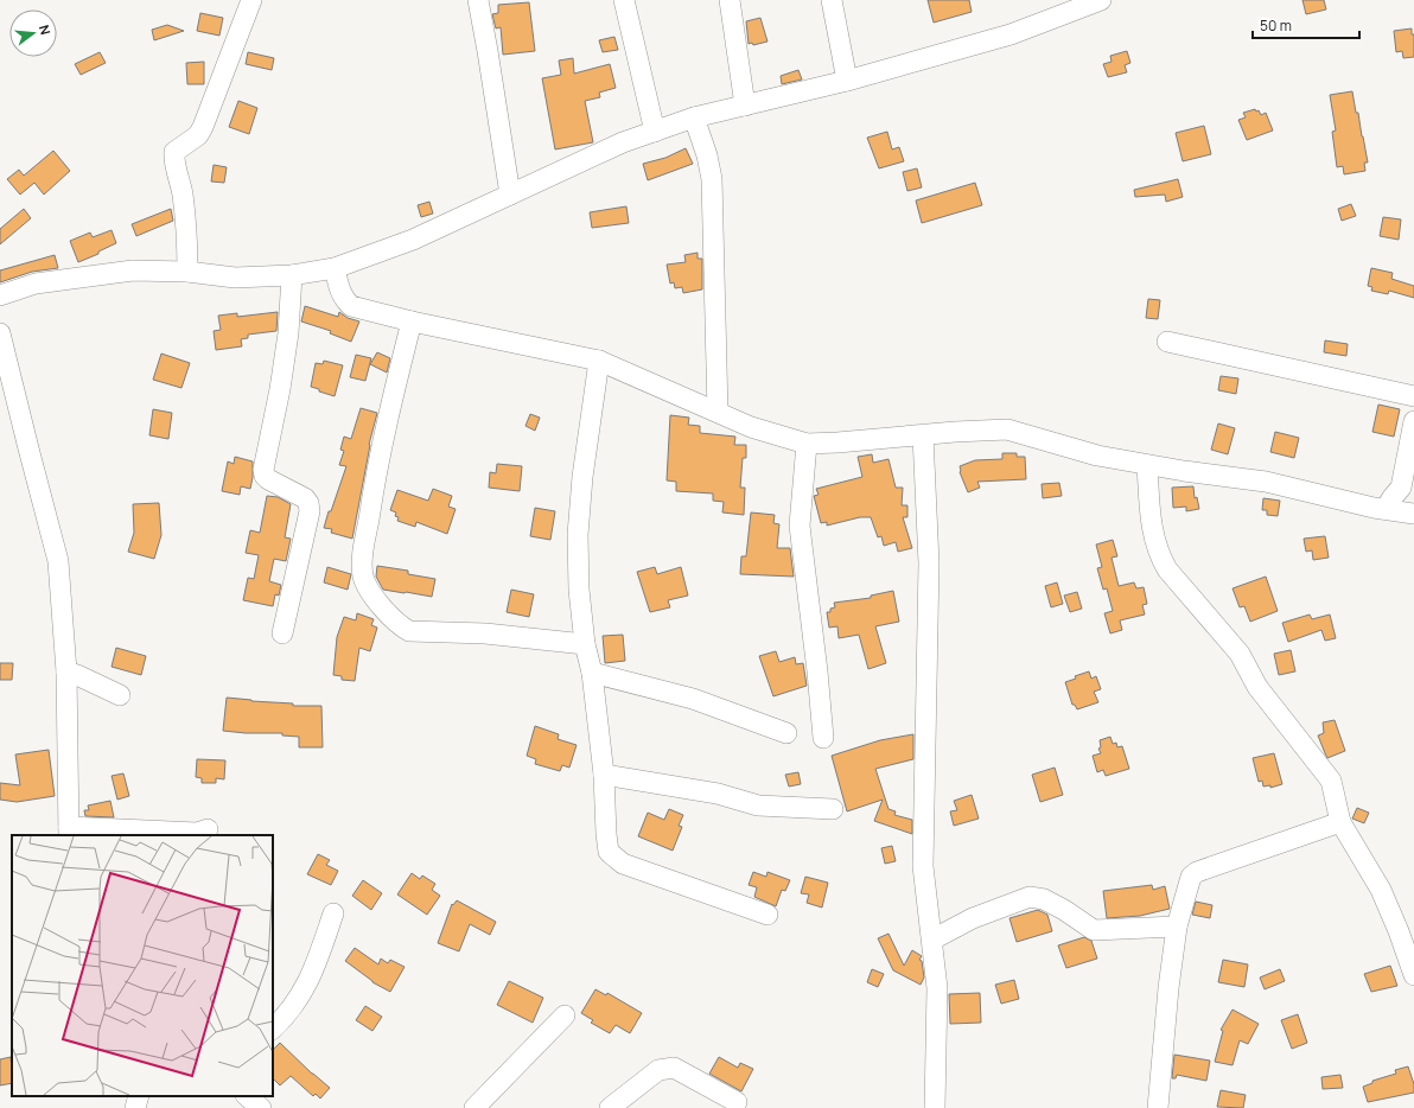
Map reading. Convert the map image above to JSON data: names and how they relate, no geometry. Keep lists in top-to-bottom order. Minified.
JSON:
{"scale_bar":"50 m","north":"right"}
